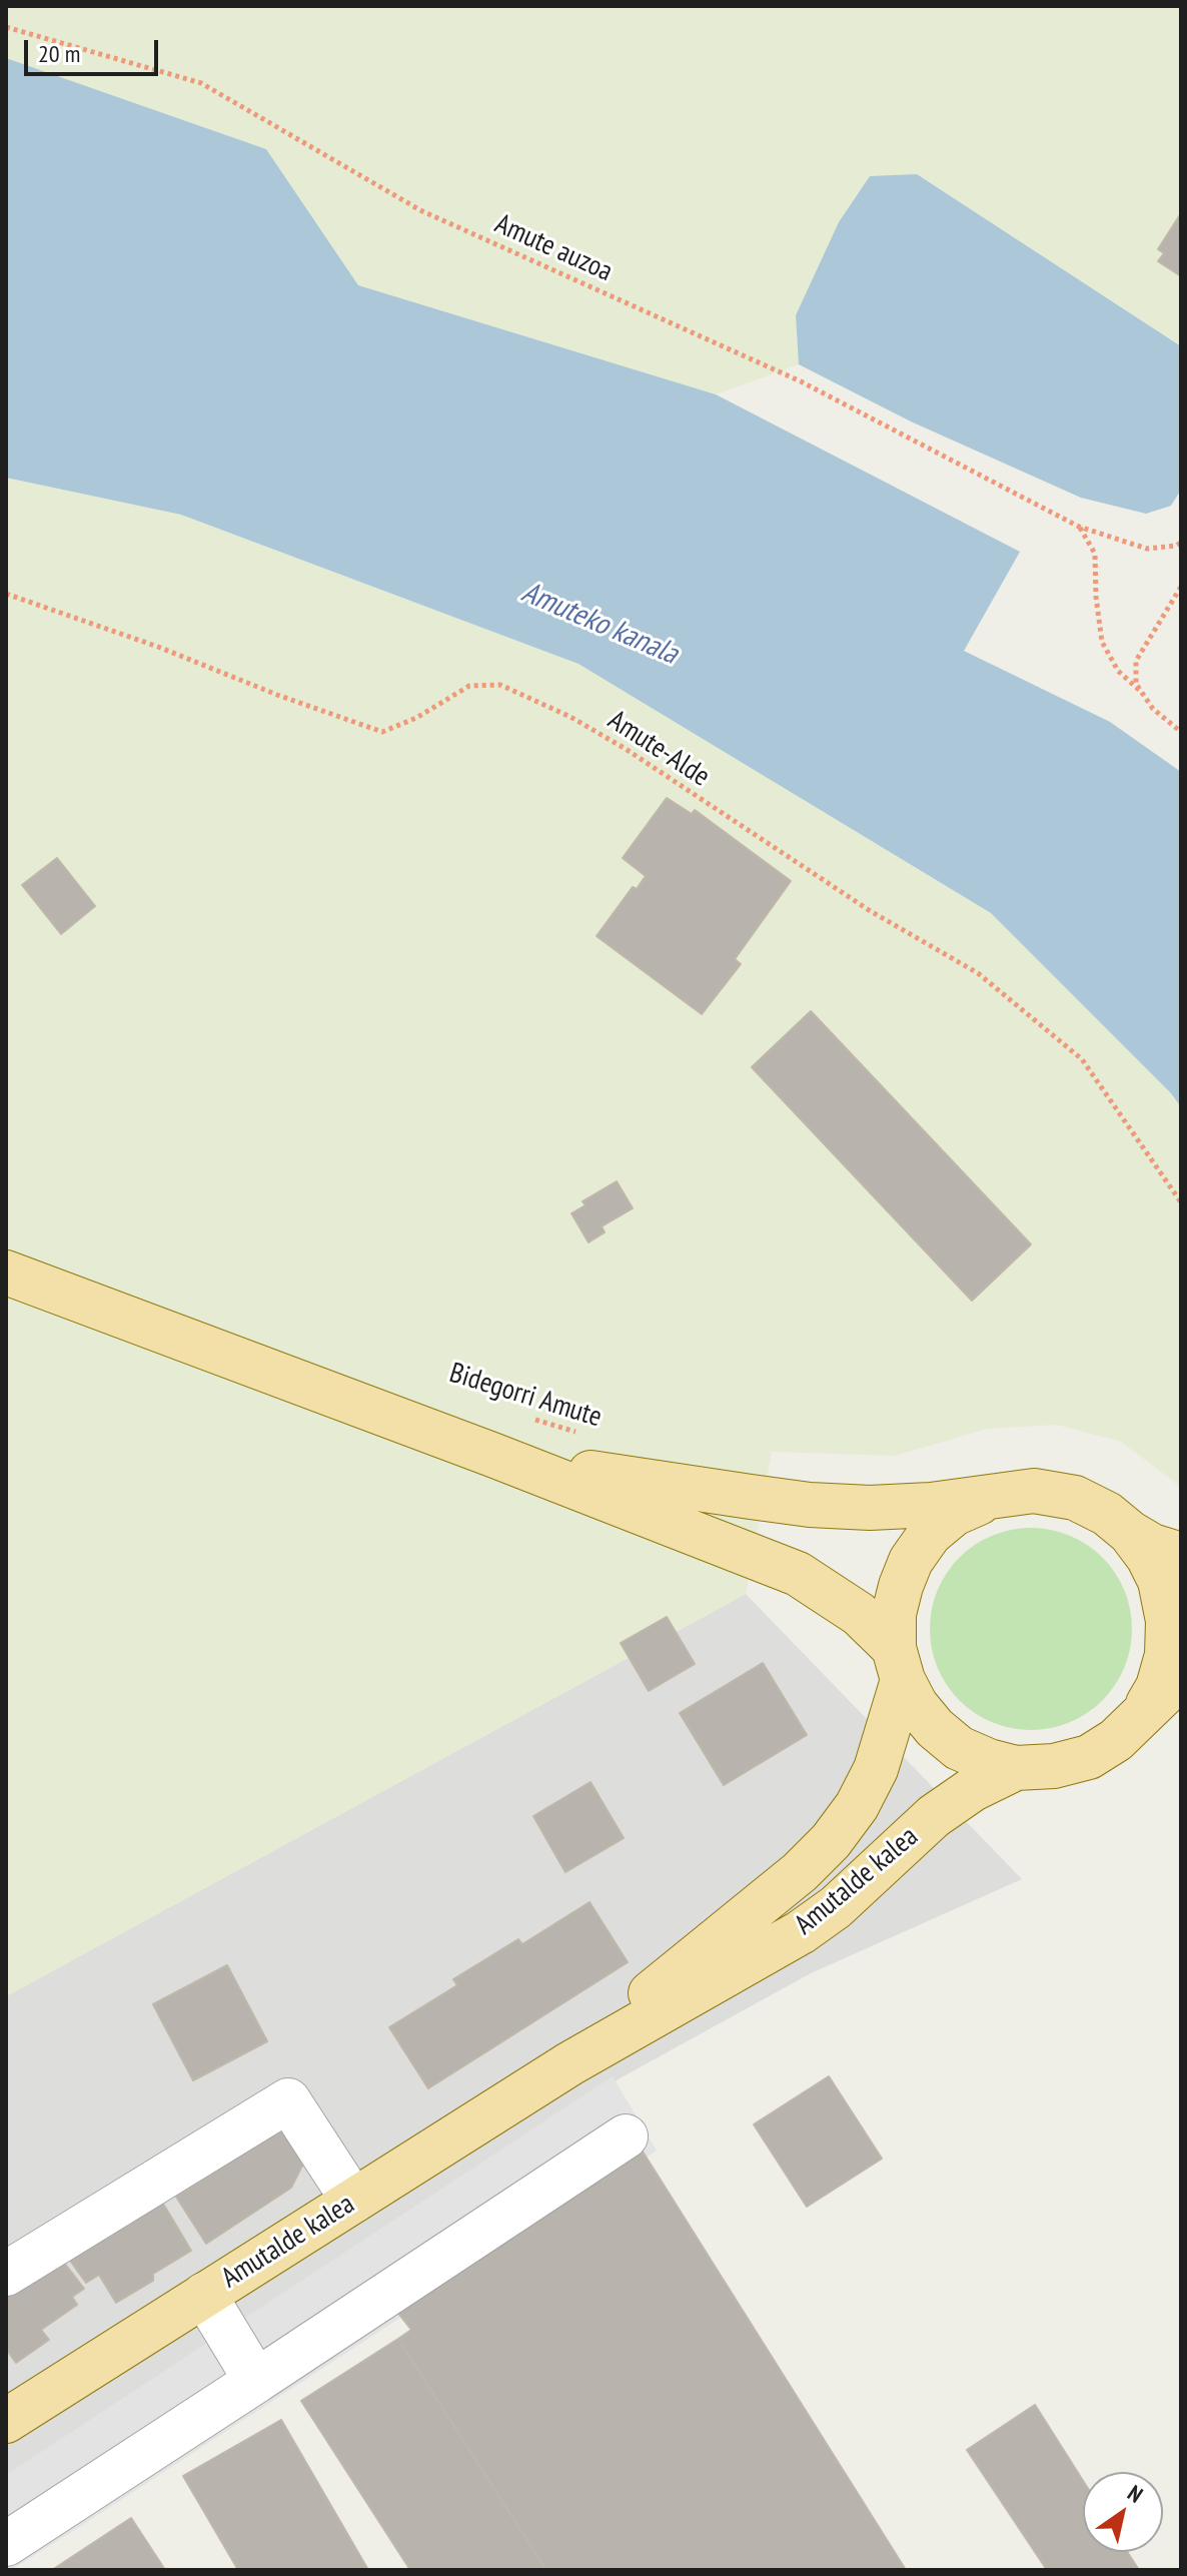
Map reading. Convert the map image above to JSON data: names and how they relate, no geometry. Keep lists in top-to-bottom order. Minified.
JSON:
{"streets":{"main road":["Amutalde kalea"],"path":["Amute auzoa","Amute-Alde","Bidegorri Amute"]},"water":["Amuteko kanala"],"scale_bar":"20 m","north":"top right"}
